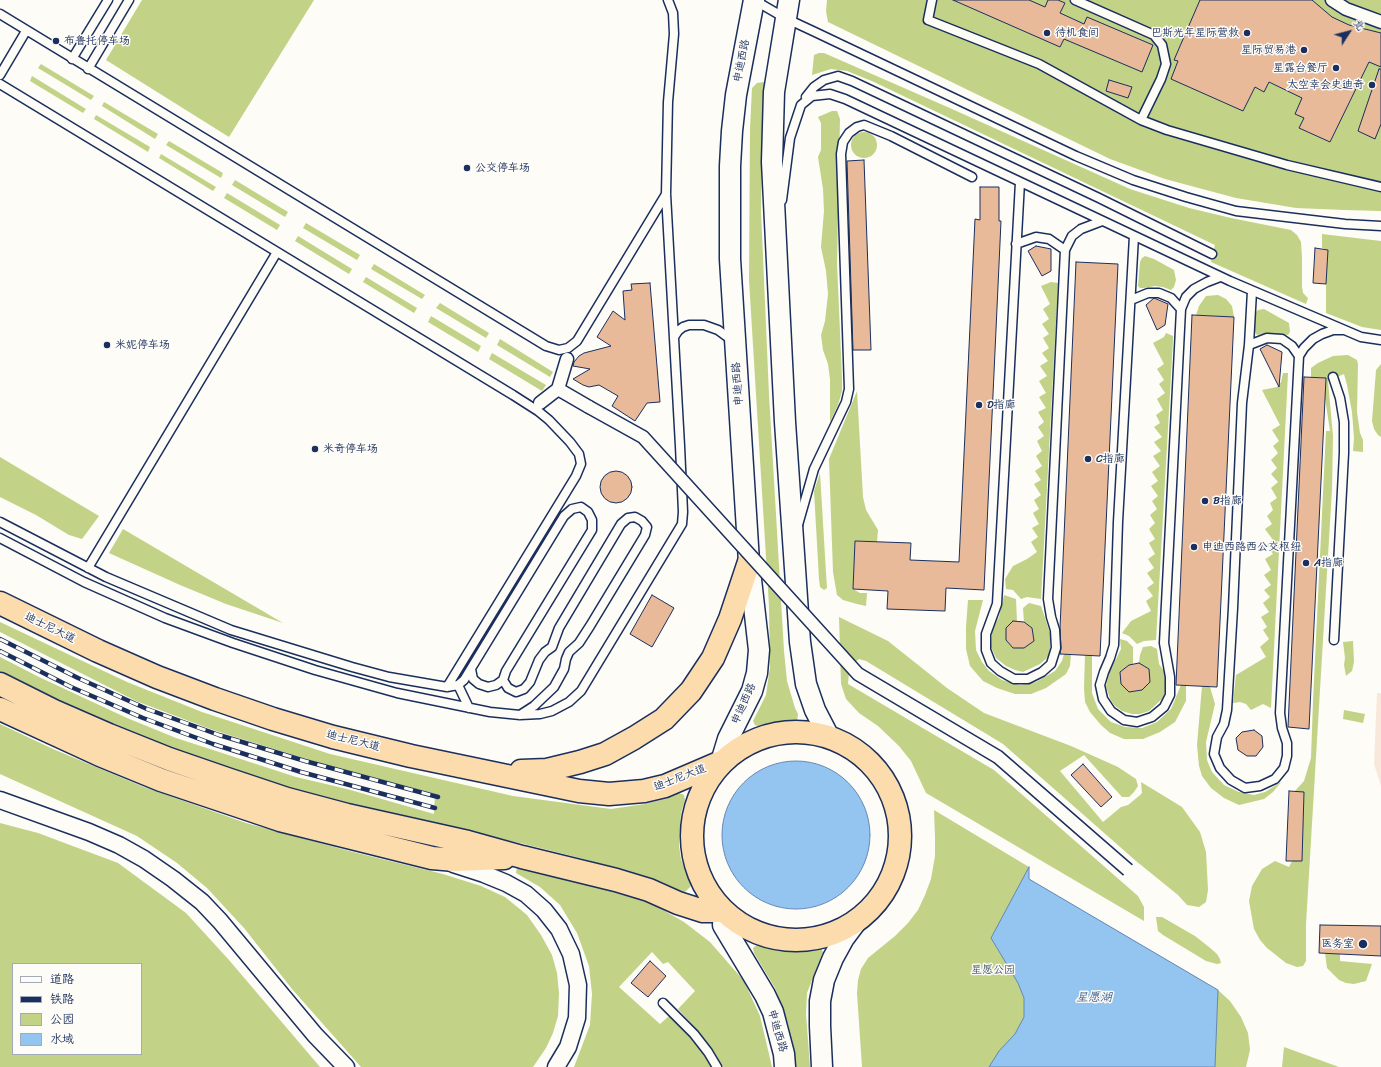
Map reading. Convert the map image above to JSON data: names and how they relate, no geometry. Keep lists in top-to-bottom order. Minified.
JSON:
{"streets":{"highway":["迪士尼大道"],"street":["申迪西路"]},"crossings":[["申迪西路","迪士尼大道"]],"water":["星愿湖"],"parks":["星愿公园"],"places":["待机食间","巴斯光年星际营救","布鲁托停车场","星际贸易港","星露台餐厅","太空幸会史迪奇","公交停车场","米妮停车场","D指廊","米奇停车场","C指廊","B指廊","申迪西路西公交枢纽","A指廊","医务室"],"legend":["道路","铁路","公园","水域"],"north":"top right"}
